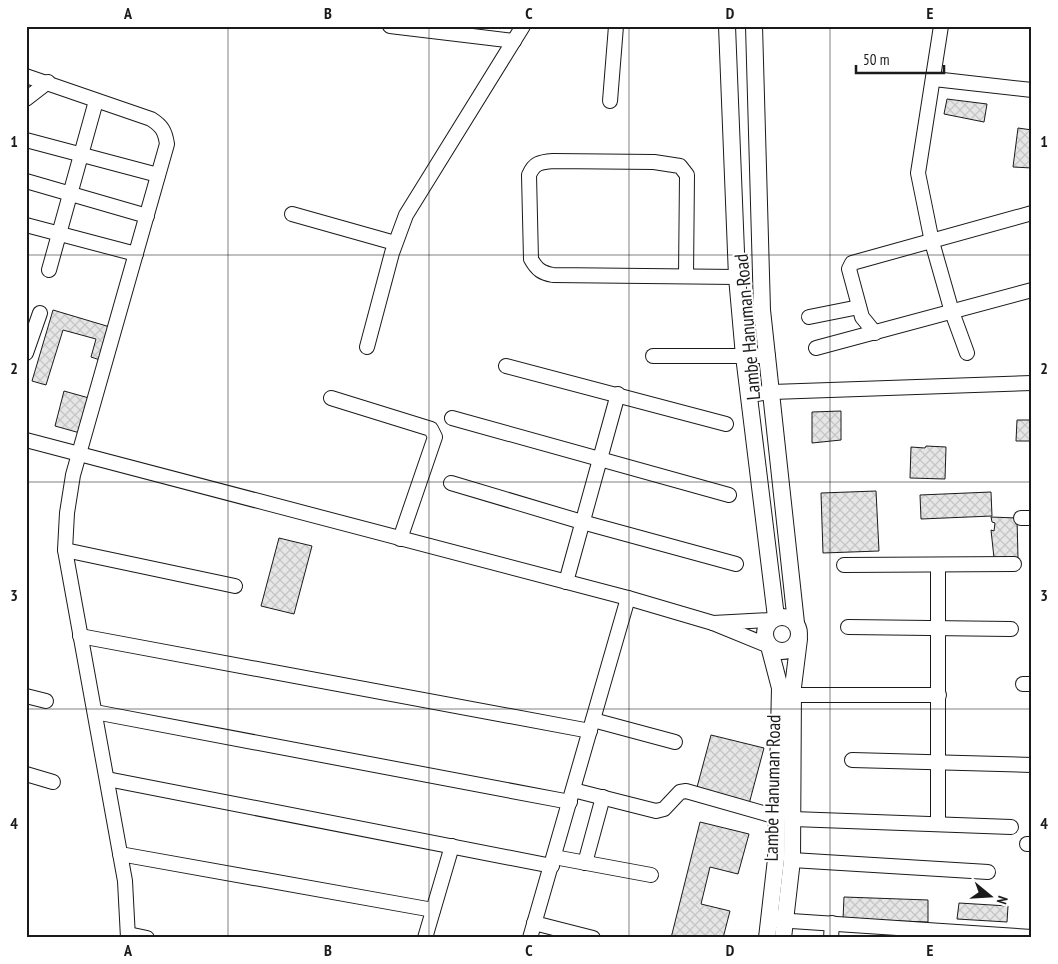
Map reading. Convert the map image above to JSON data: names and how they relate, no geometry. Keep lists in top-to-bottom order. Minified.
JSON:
{"streets":{"main road":["Lambe Hanuman Road"]},"scale_bar":"50 m","north":"right","grid":{"columns":["A","B","C","D","E"],"rows":["1","2","3","4"]}}
